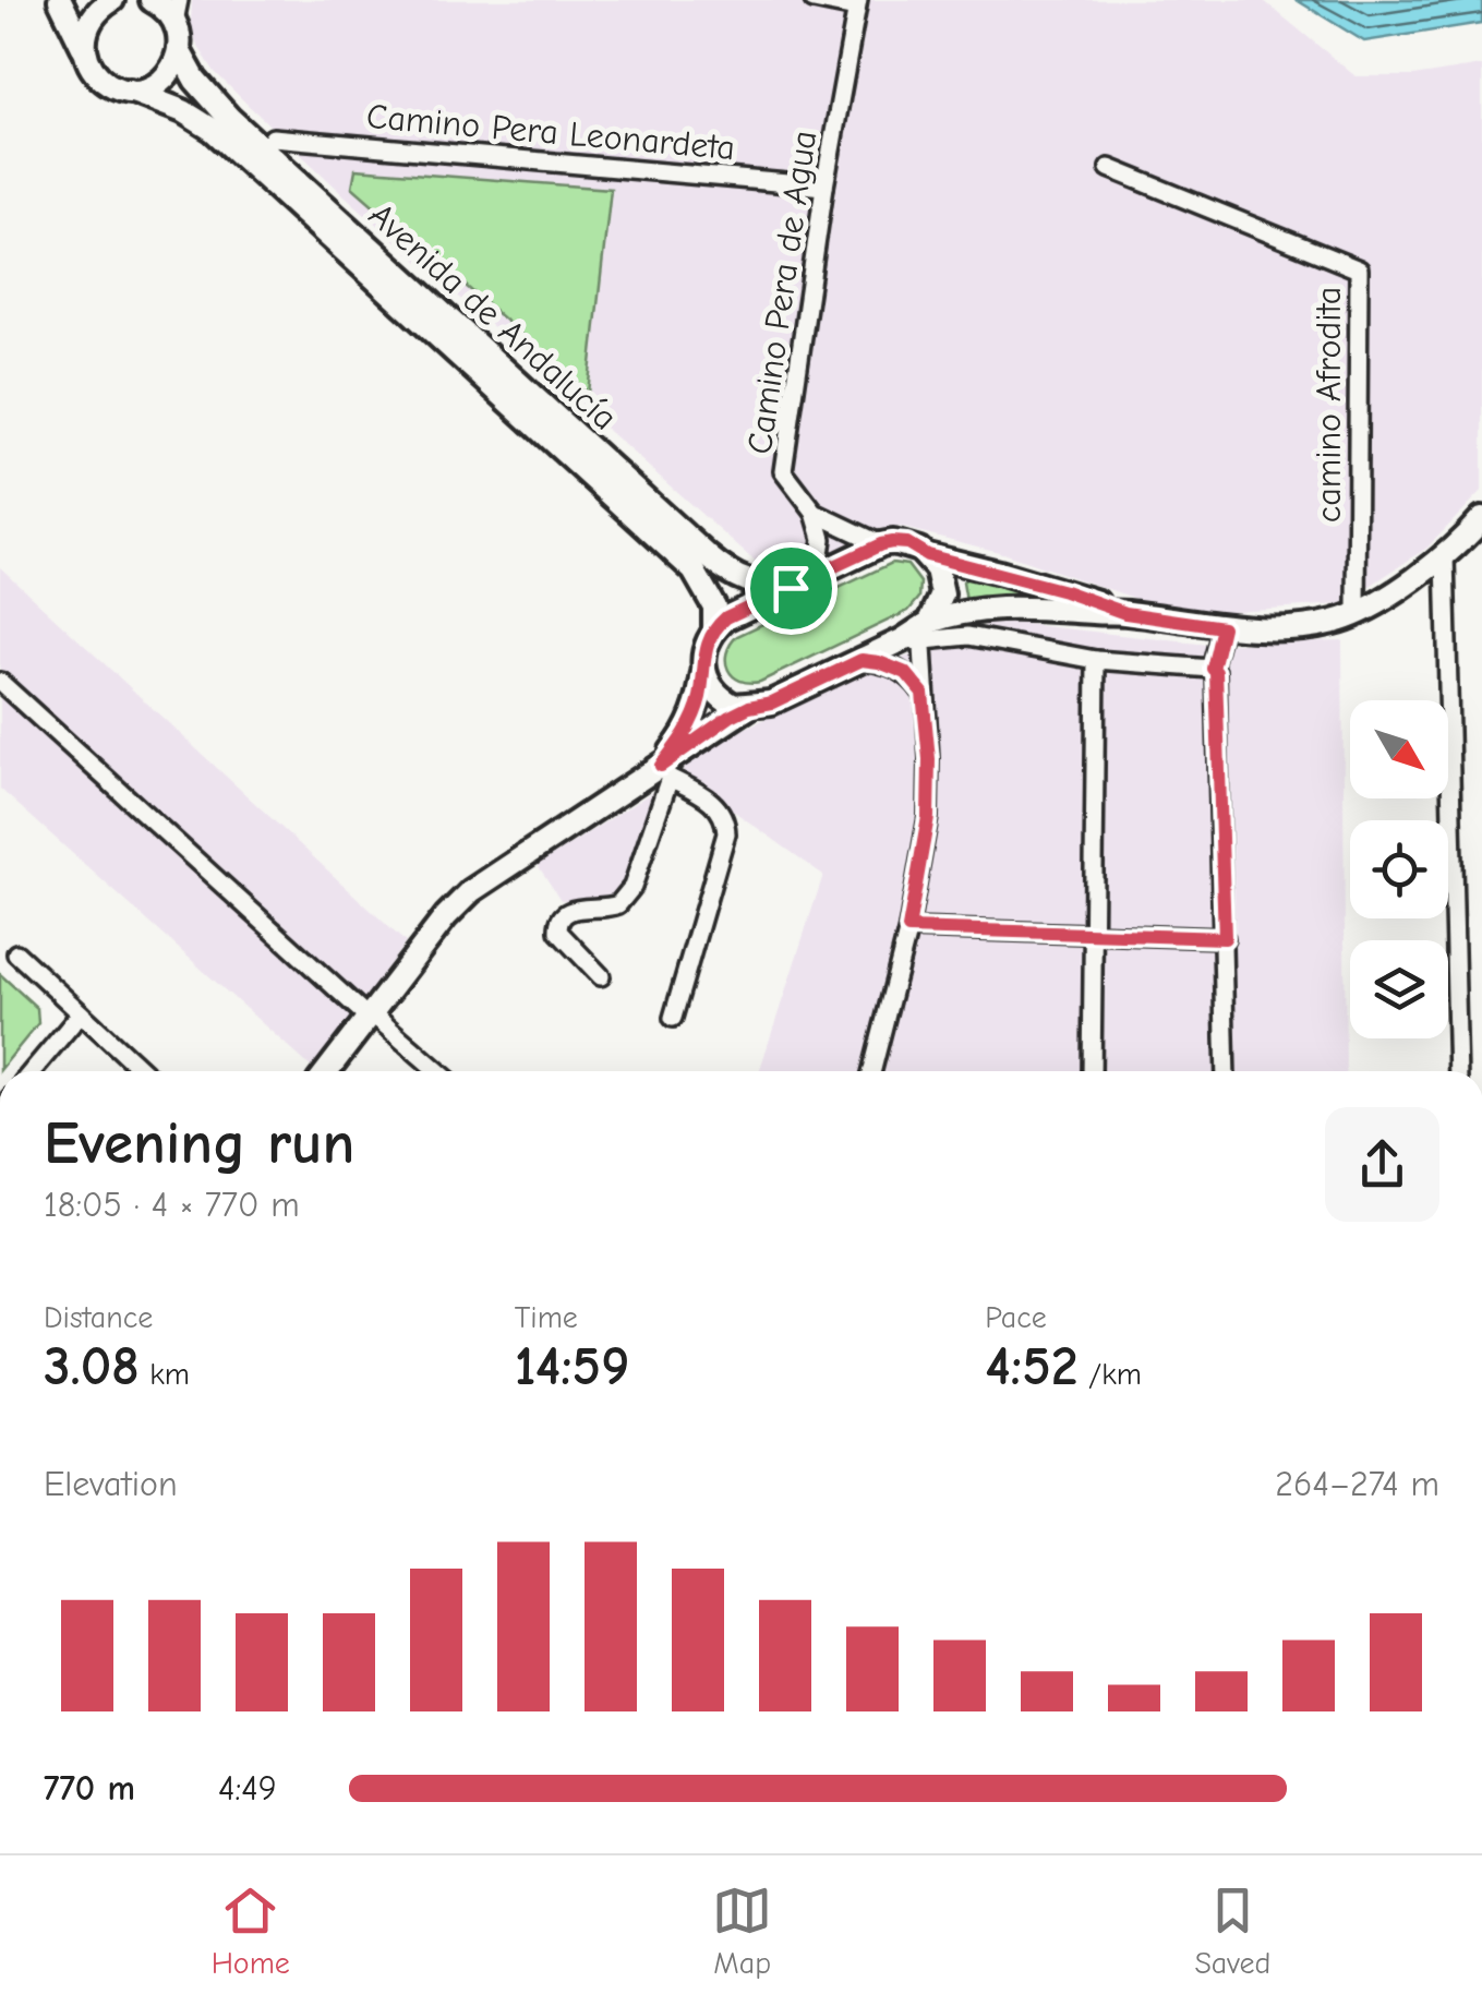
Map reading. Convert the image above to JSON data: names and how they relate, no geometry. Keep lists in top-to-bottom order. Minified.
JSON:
{"streets":{"street":["Camino Pera Leonardeta","Camino Pera de Agua","Avenida de Andalucía","camino Afrodita"]},"crossings":[["Camino Pera Leonardeta","Camino Pera de Agua"]],"north":"bottom right","page":{"heading":["Evening run","18:05 · 4 × 770 m"],"stats":[["Distance","3.08 km"],["Time","14:59"],["Pace","4:52 /km"]],"chart":["Elevation","264–274 m"],"list":[{"name":"770 m","note":"4:49"}],"tabs":["Home","Map","Saved"]}}
